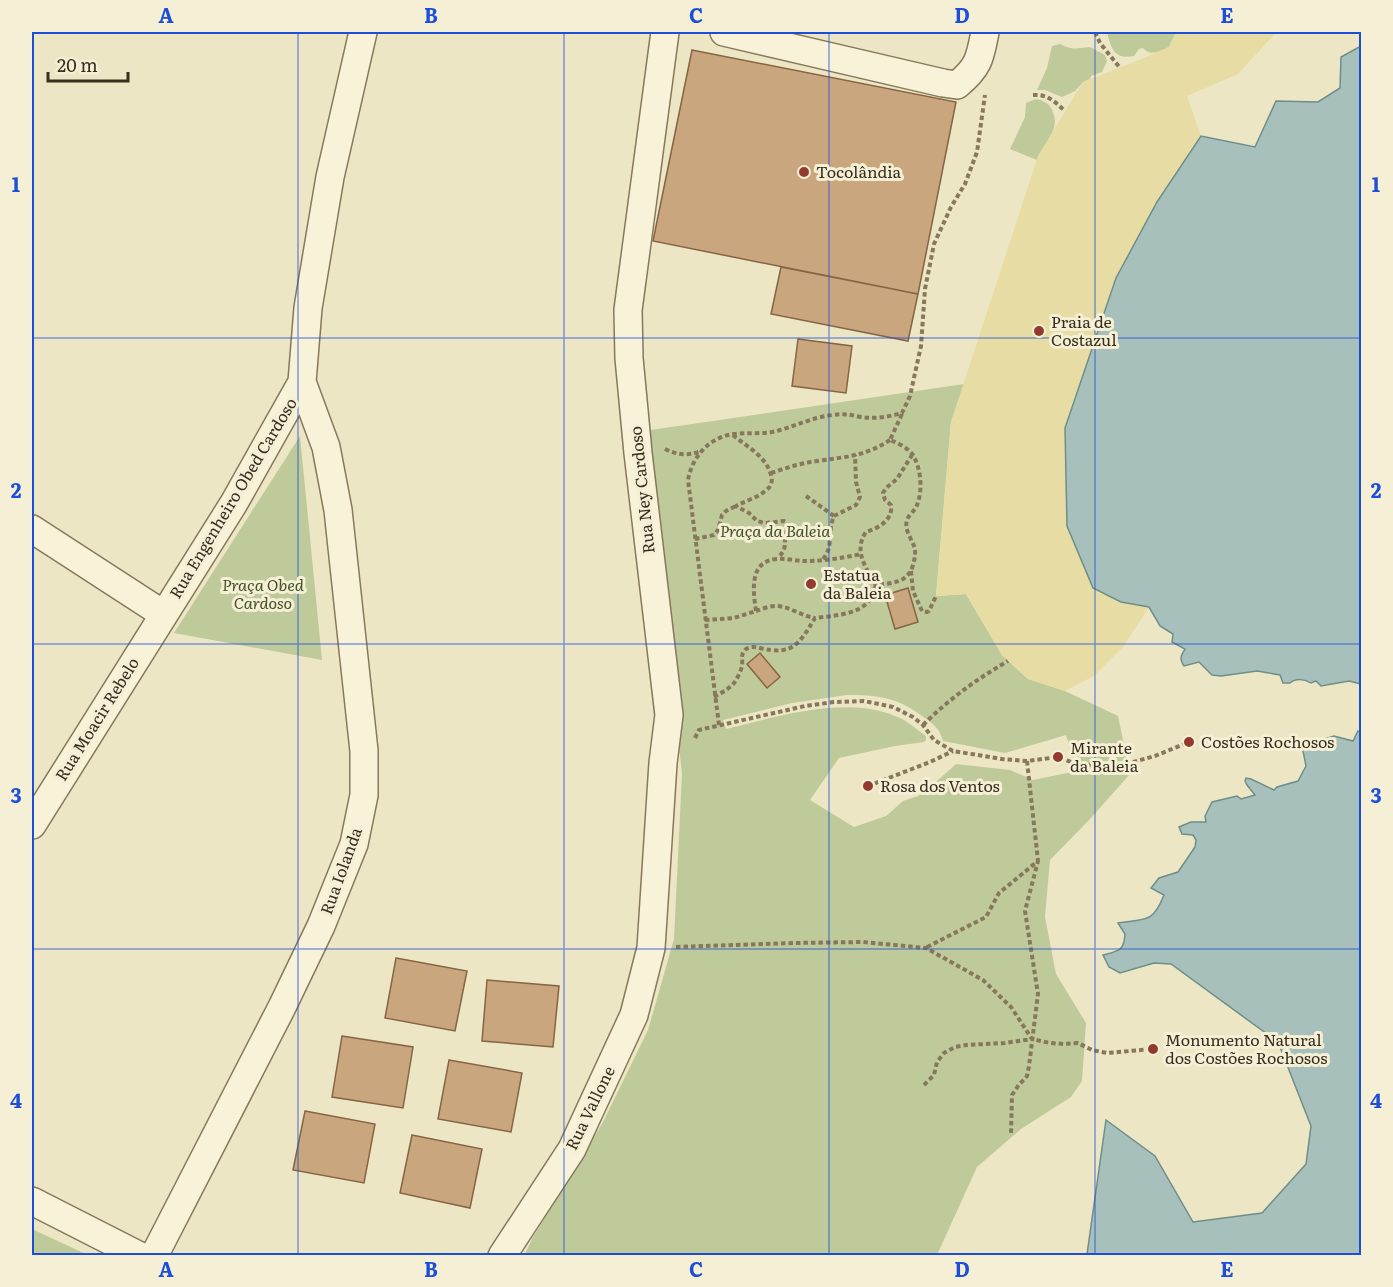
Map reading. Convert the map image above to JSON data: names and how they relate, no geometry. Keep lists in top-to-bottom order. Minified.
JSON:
{"streets":{"street":["Rua Ney Cardoso","Rua Engenheiro Obed Cardoso","Rua Moacir Rebelo","Rua Iolanda","Rua Vallone"]},"crossings":[["Rua Ney Cardoso","Rua Vallone"],["Rua Engenheiro Obed Cardoso","Rua Moacir Rebelo"],["Rua Engenheiro Obed Cardoso","Rua Iolanda"]],"parks":["Praça da Baleia","Praça Obed Cardoso"],"places":["Tocolândia","Praia de Costazul","Estatua da Baleia","Costões Rochosos","Mirante da Baleia","Rosa dos Ventos","Monumento Natural dos Costões Rochosos"],"scale_bar":"20 m","grid":{"columns":["A","B","C","D","E"],"rows":["1","2","3","4"]}}
